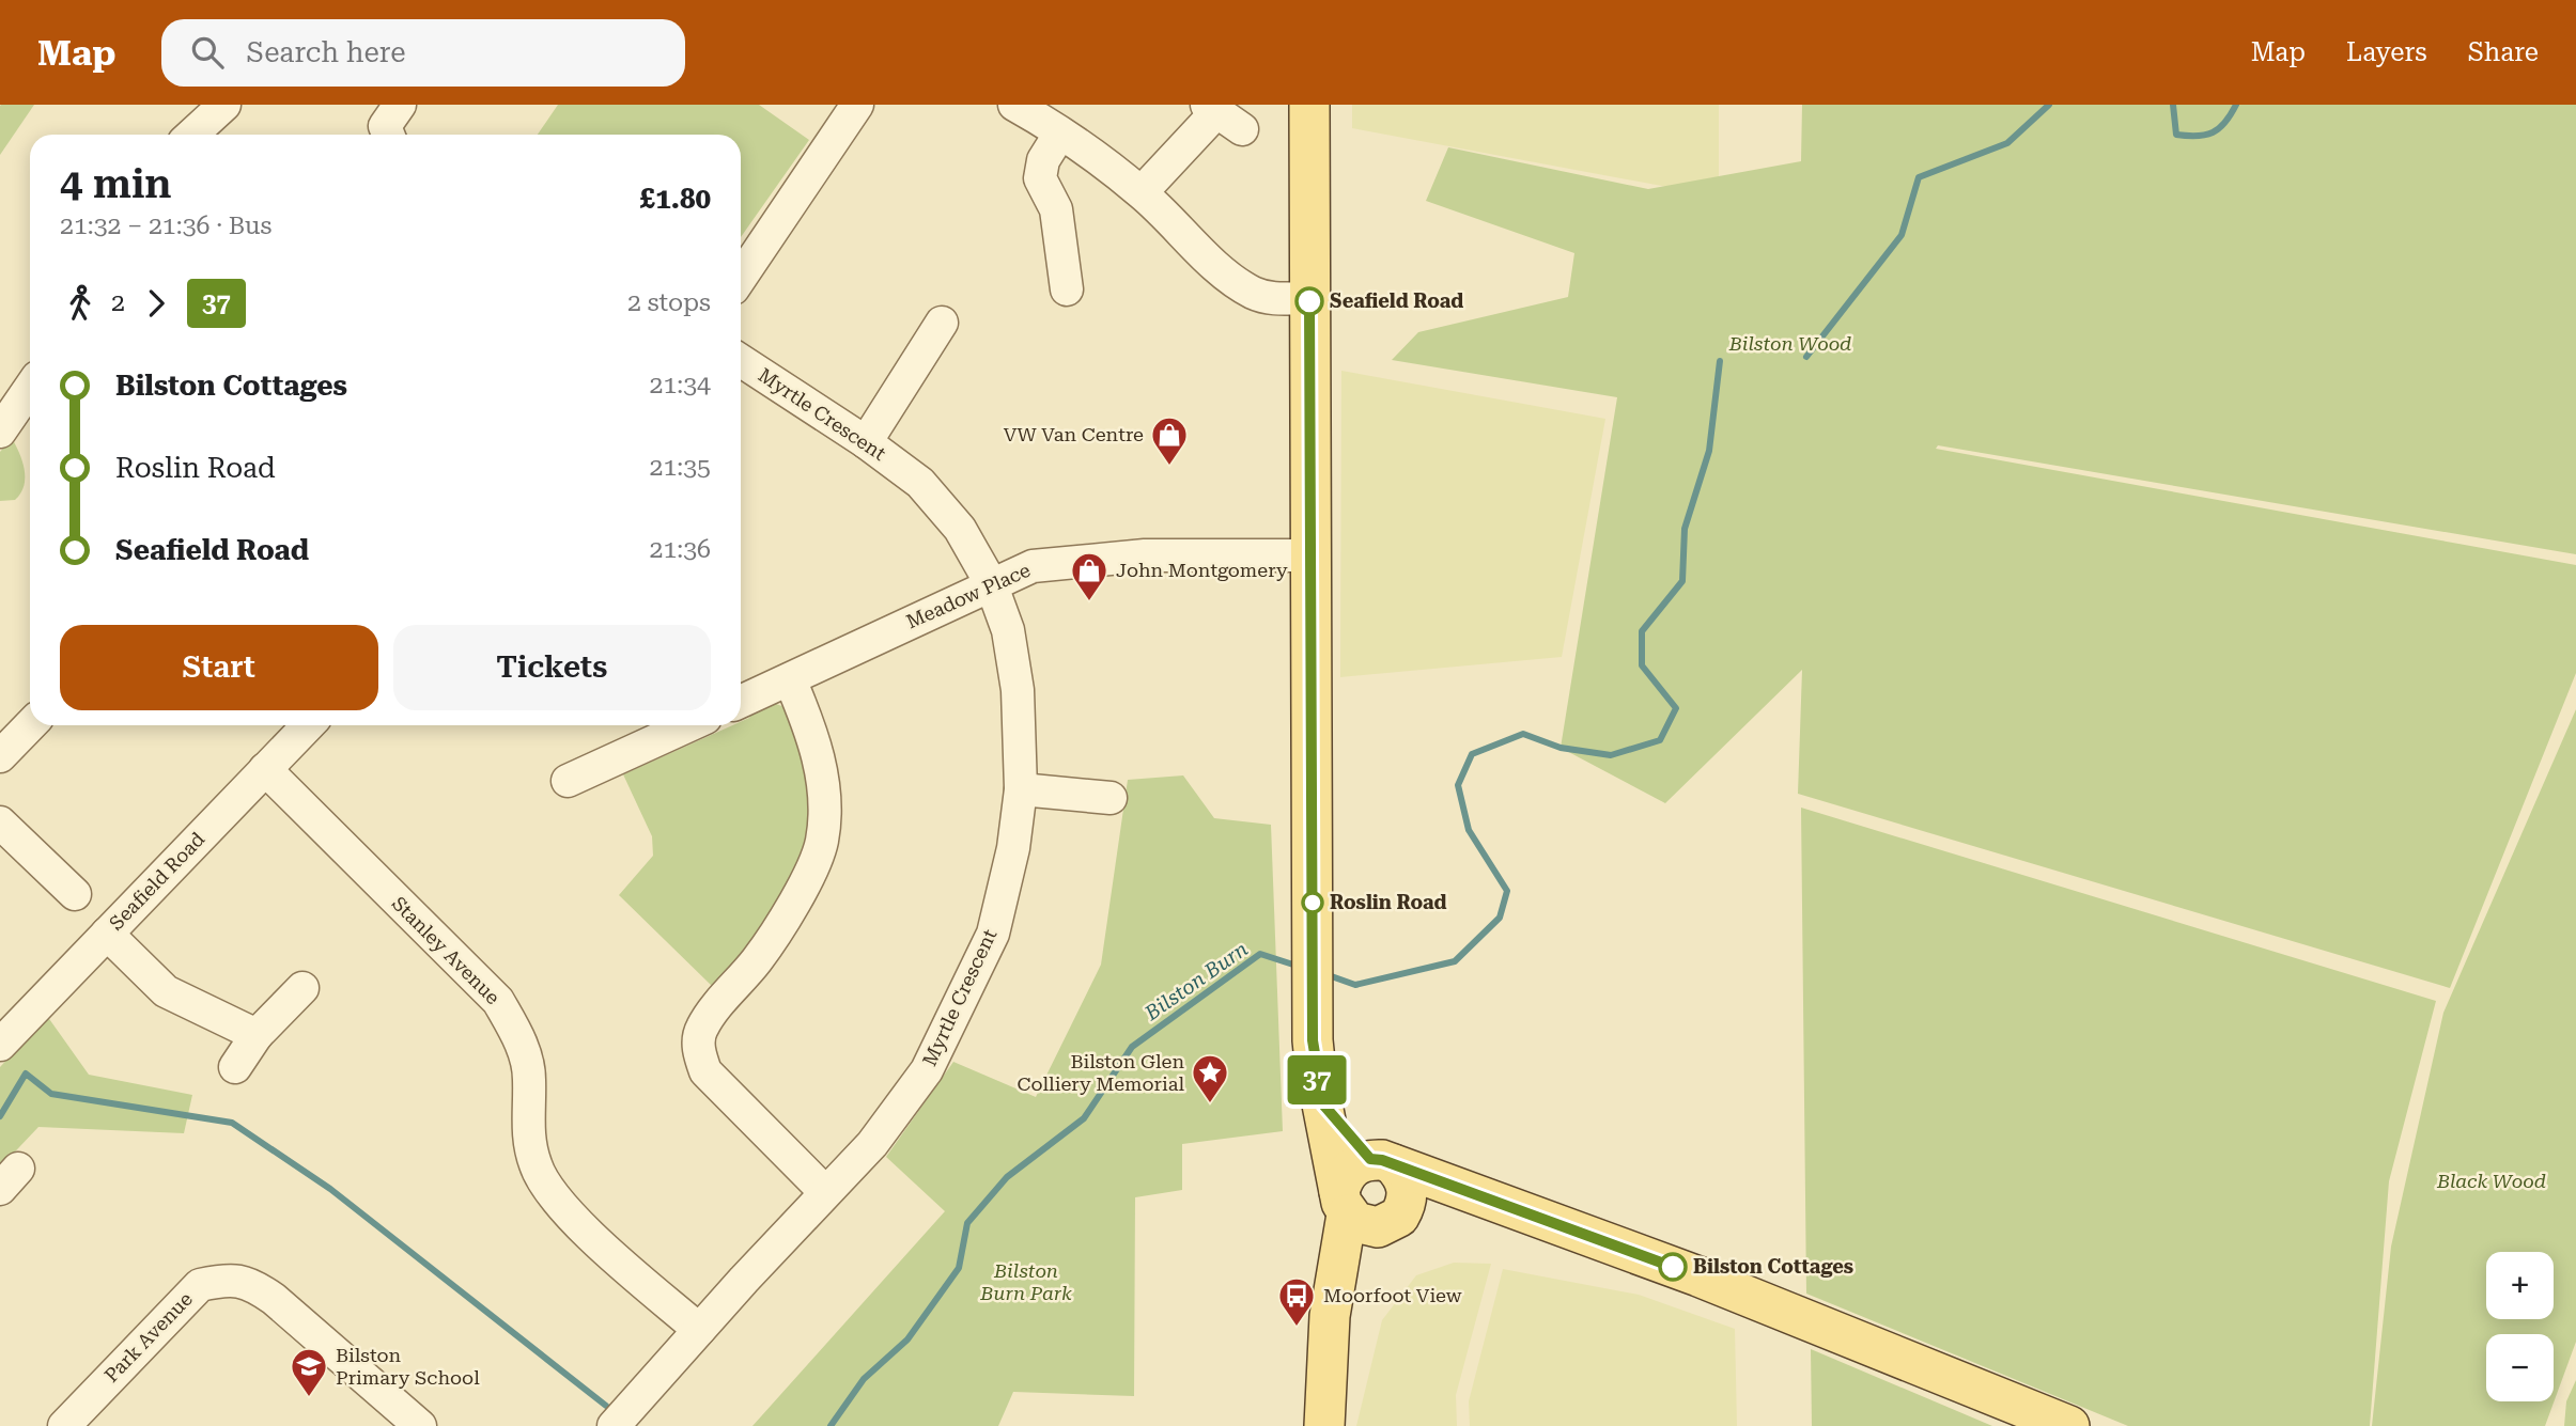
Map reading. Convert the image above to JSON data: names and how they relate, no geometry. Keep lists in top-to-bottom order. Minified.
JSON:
{"streets":{"street":["Myrtle Crescent","Meadow Place","Seafield Road","Stanley Avenue","Park Avenue"]},"crossings":[["Myrtle Crescent","Meadow Place"],["Myrtle Crescent","Stanley Avenue"],["Seafield Road","Stanley Avenue"]],"water":["Bilston Burn"],"parks":["Bilston Wood","Black Wood","Bilston Burn Park"],"places":{"other":["Seafield Road","Roslin Road","Bilston Cottages"],"shop":["VW Van Centre","John Montgomery"],"place":["Bilston Glen Colliery Memorial"],"bus stop":["Moorfoot View"],"school or university":["Bilston Primary School"]},"lines":["bus line 37"],"page":{"header":"Map","search":"Search here","nav":["Map","Layers","Share"],"on_map":"37","heading":["4 min","21:32 – 21:36 · Bus","£1.80"],"legs":["2","37","2 stops"],"list":[{"name":"Bilston Cottages","value":"21:34"},{"name":"Roslin Road","value":"21:35"},{"name":"Seafield Road","value":"21:36"}],"buttons":["Start","Tickets"],"map_buttons":["+","−"]}}
